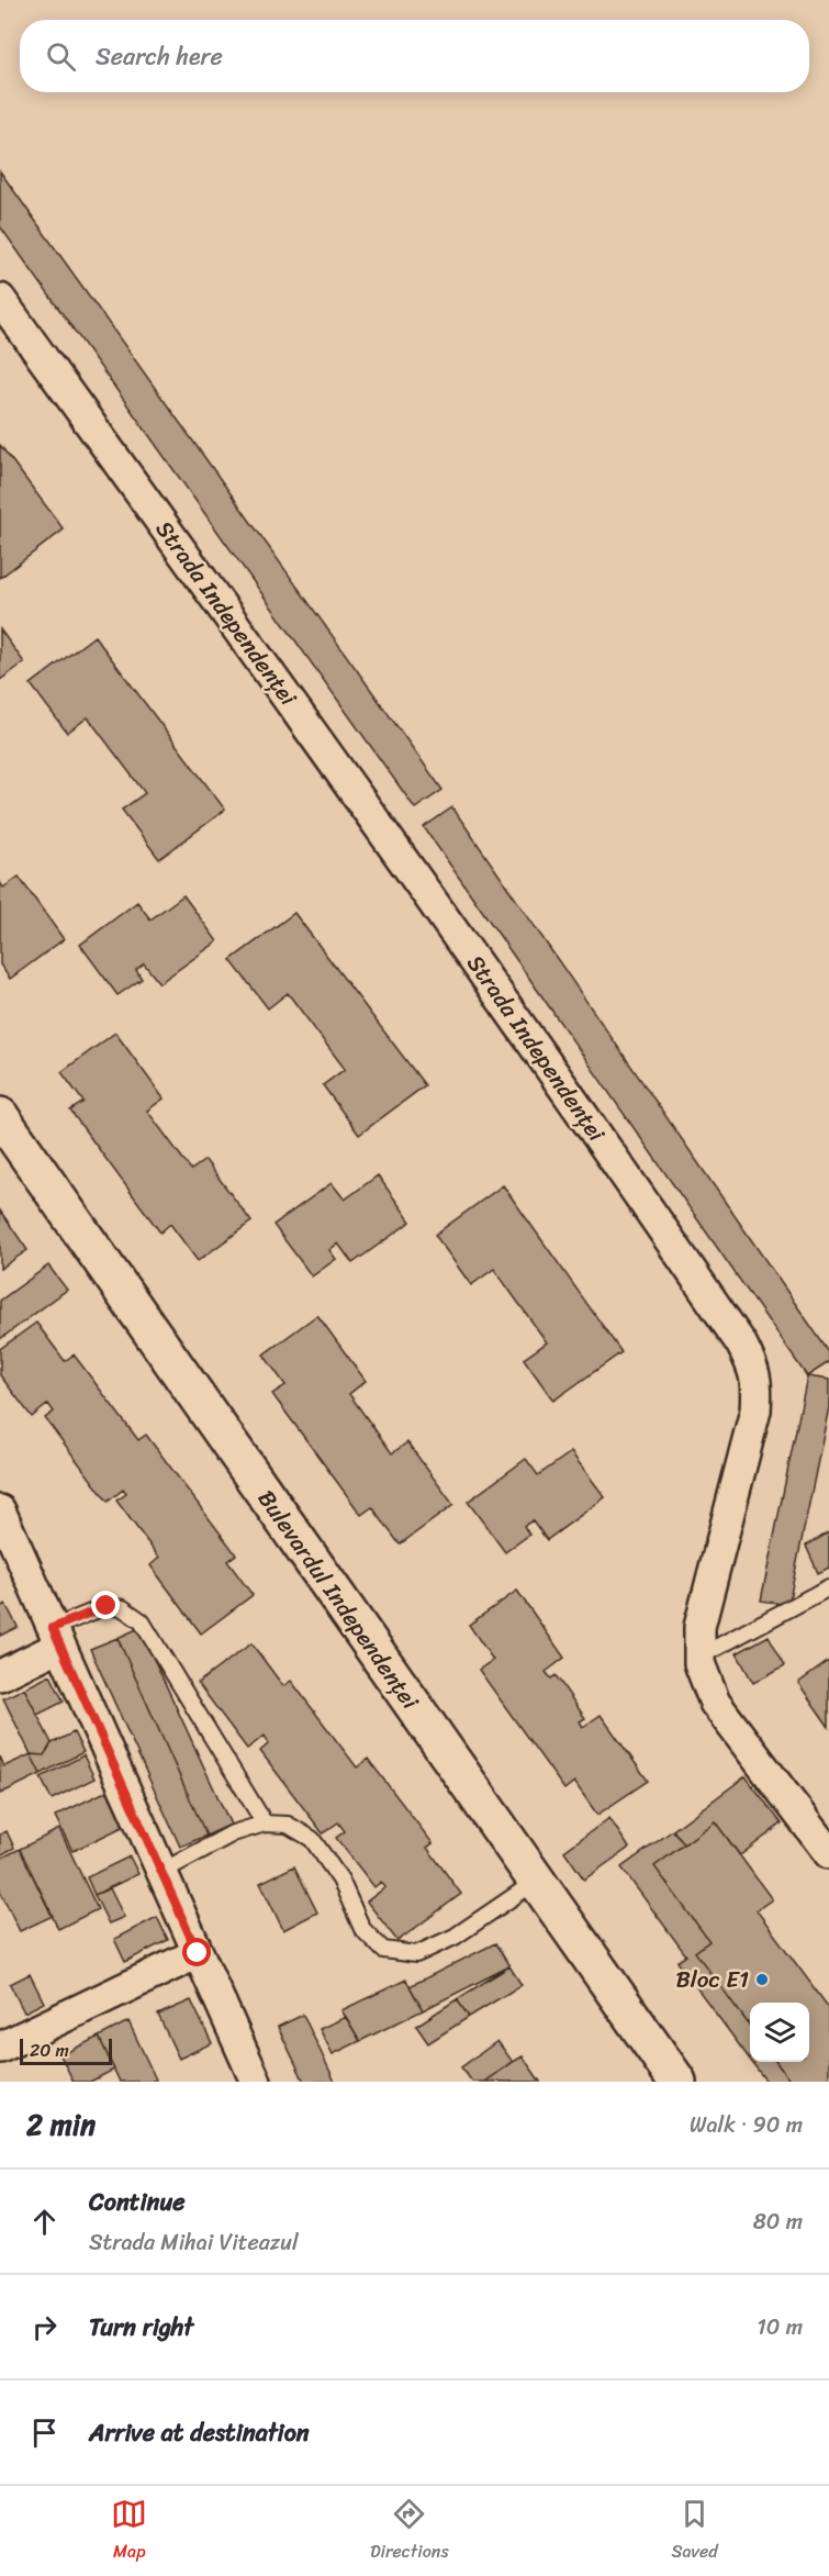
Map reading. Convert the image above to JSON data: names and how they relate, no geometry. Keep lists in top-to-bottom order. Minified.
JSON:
{"streets":{"main road":["Bulevardul Independenței"],"street":["Strada Independenței"]},"places":["Bloc E1"],"scale_bar":"20 m","page":{"search":"Search here","scale":"20 m","heading":["2 min","Walk · 90 m"],"list":[["Continue","Strada Mihai Viteazul","80 m"],["Turn right","10 m"],"Arrive at destination"],"nav":["Map","Directions","Saved"]}}
